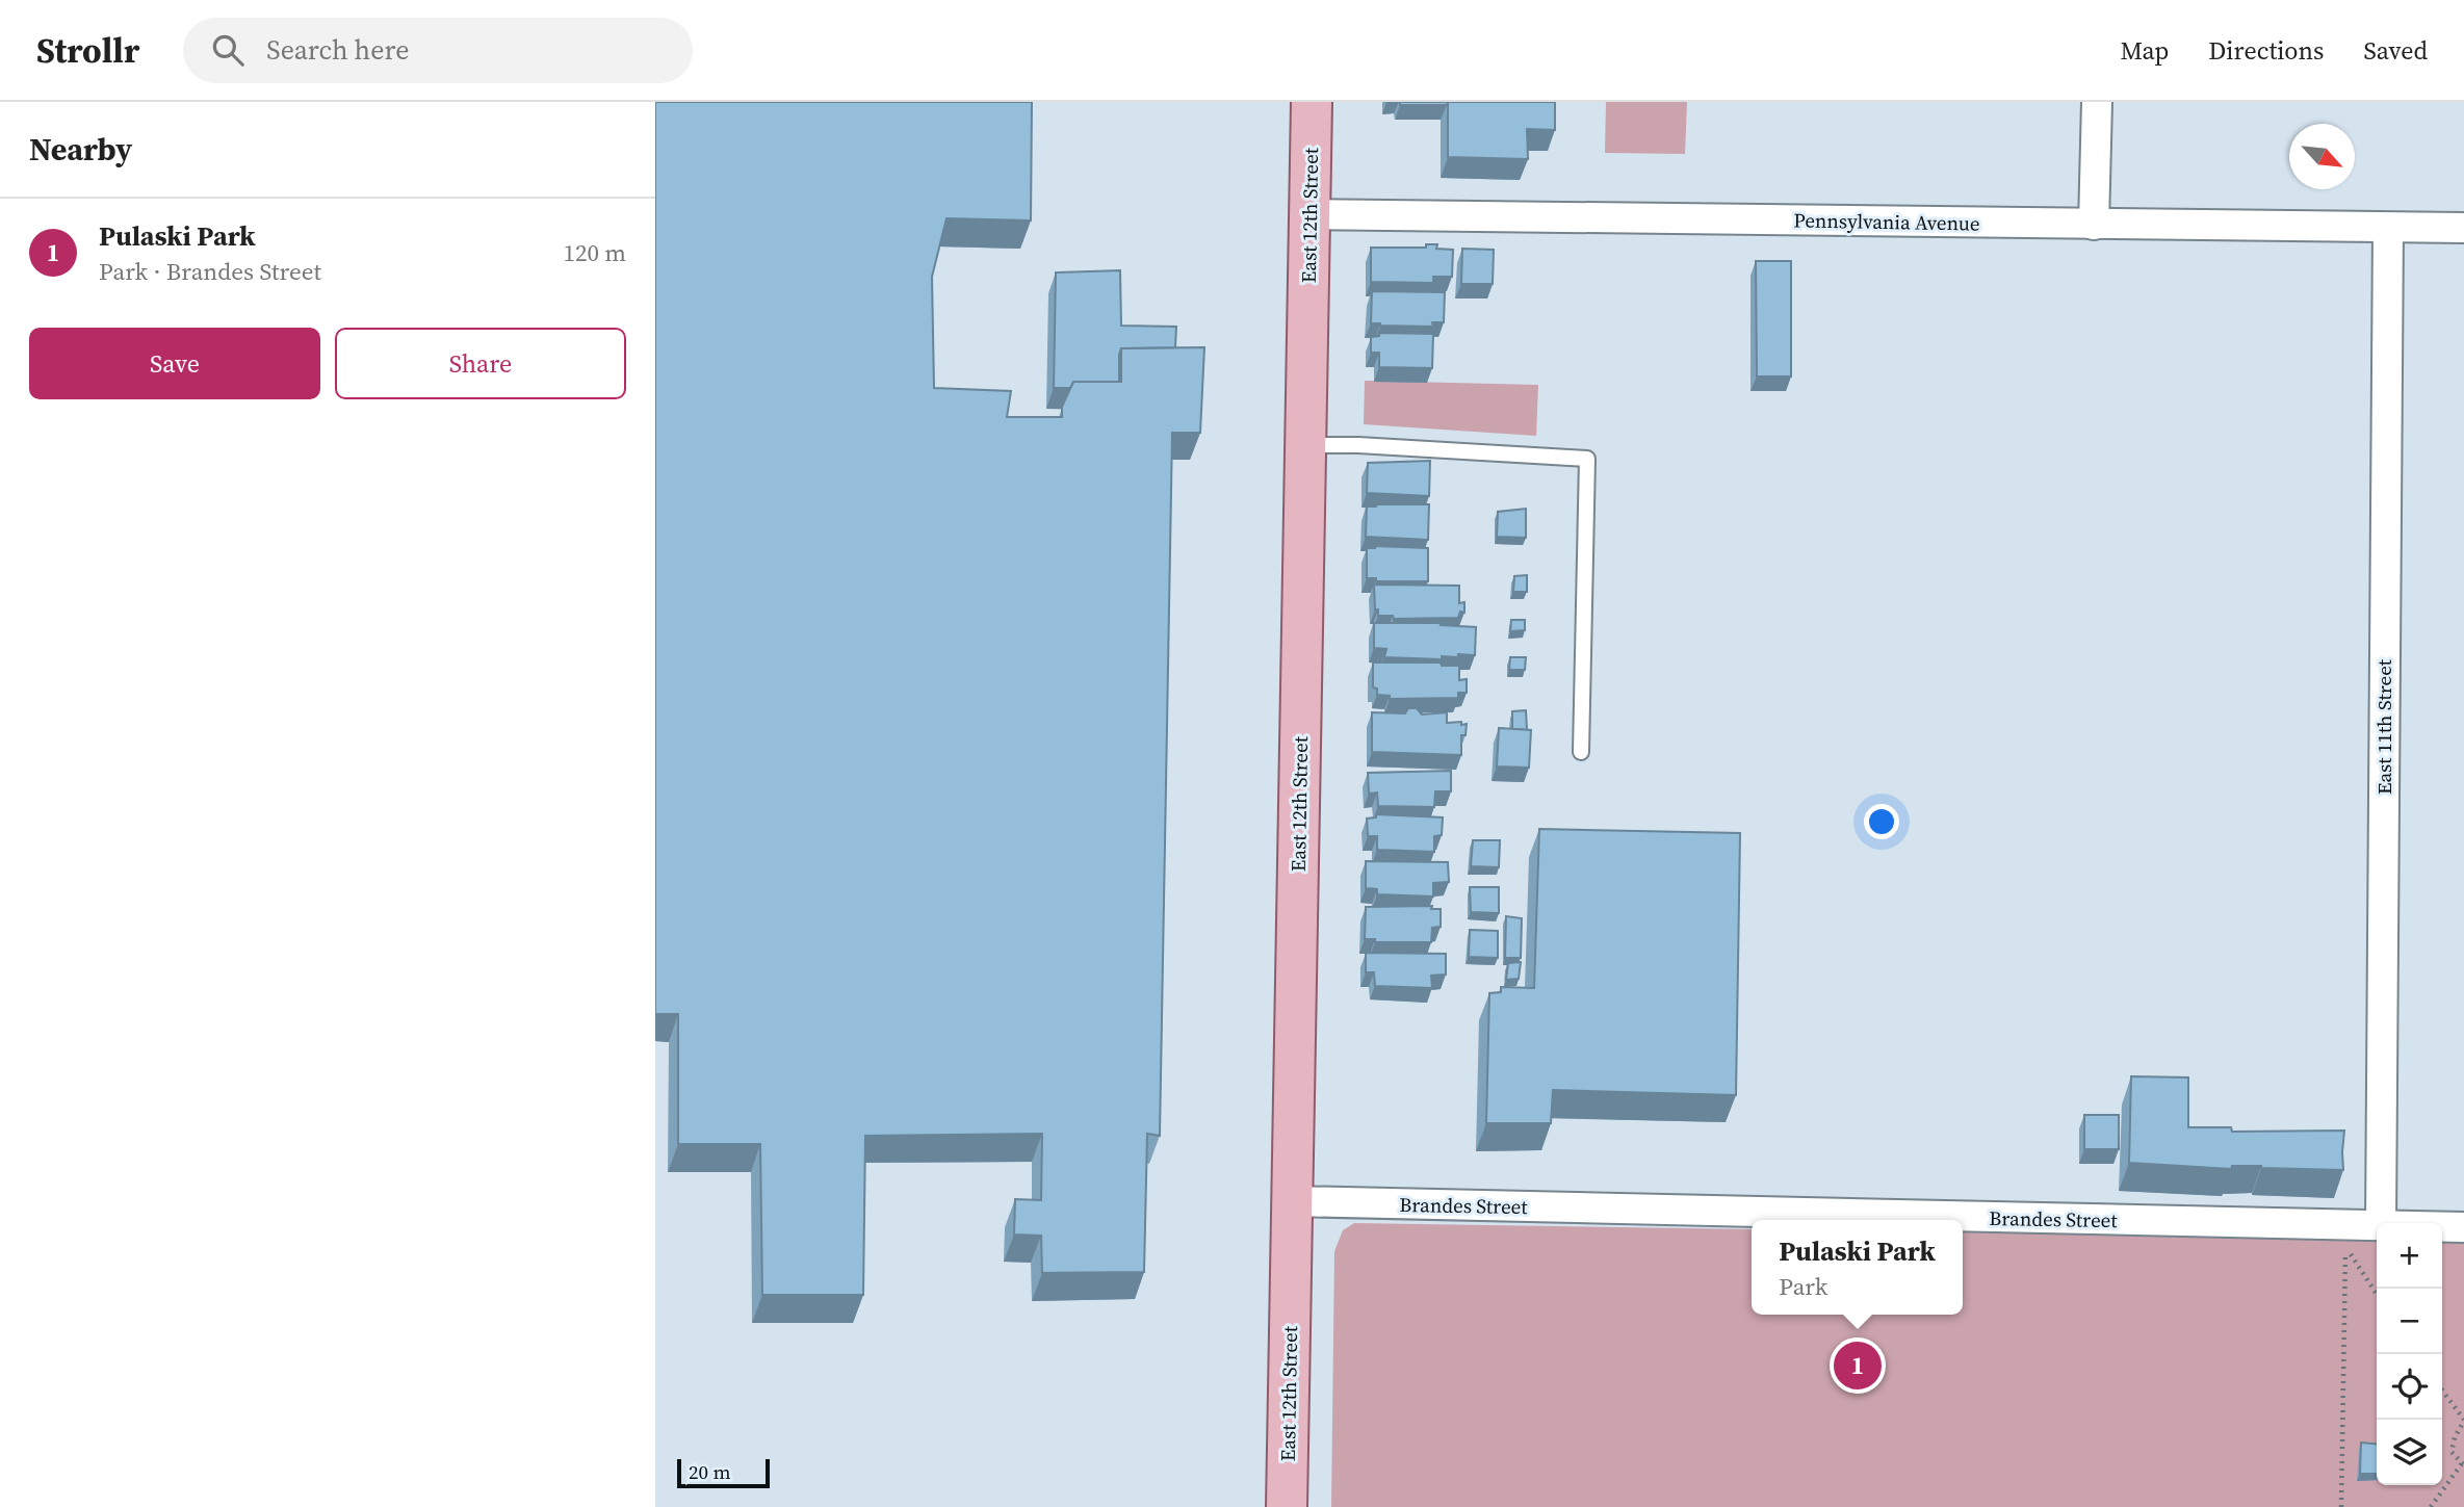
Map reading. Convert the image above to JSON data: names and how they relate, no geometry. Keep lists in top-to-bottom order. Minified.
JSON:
{"streets":{"main road":["East 12th Street"],"street":["Pennsylvania Avenue","East 11th Street","Brandes Street"]},"crossings":[["East 12th Street","Pennsylvania Avenue"],["East 12th Street","Brandes Street"],["Pennsylvania Avenue","East 11th Street"]],"scale_bar":"20 m","north":"bottom right","page":{"header":"Strollr","search":"Search here","nav":["Map","Directions","Saved"],"heading":"Nearby","list":[{"mark":"1","name":"Pulaski Park","note":"Park · Brandes Street","value":"120 m"}],"buttons":["Save","Share"],"popup":["Pulaski Park","Park"],"map_buttons":["+","−"],"pins":"1","scale":"20 m"}}
